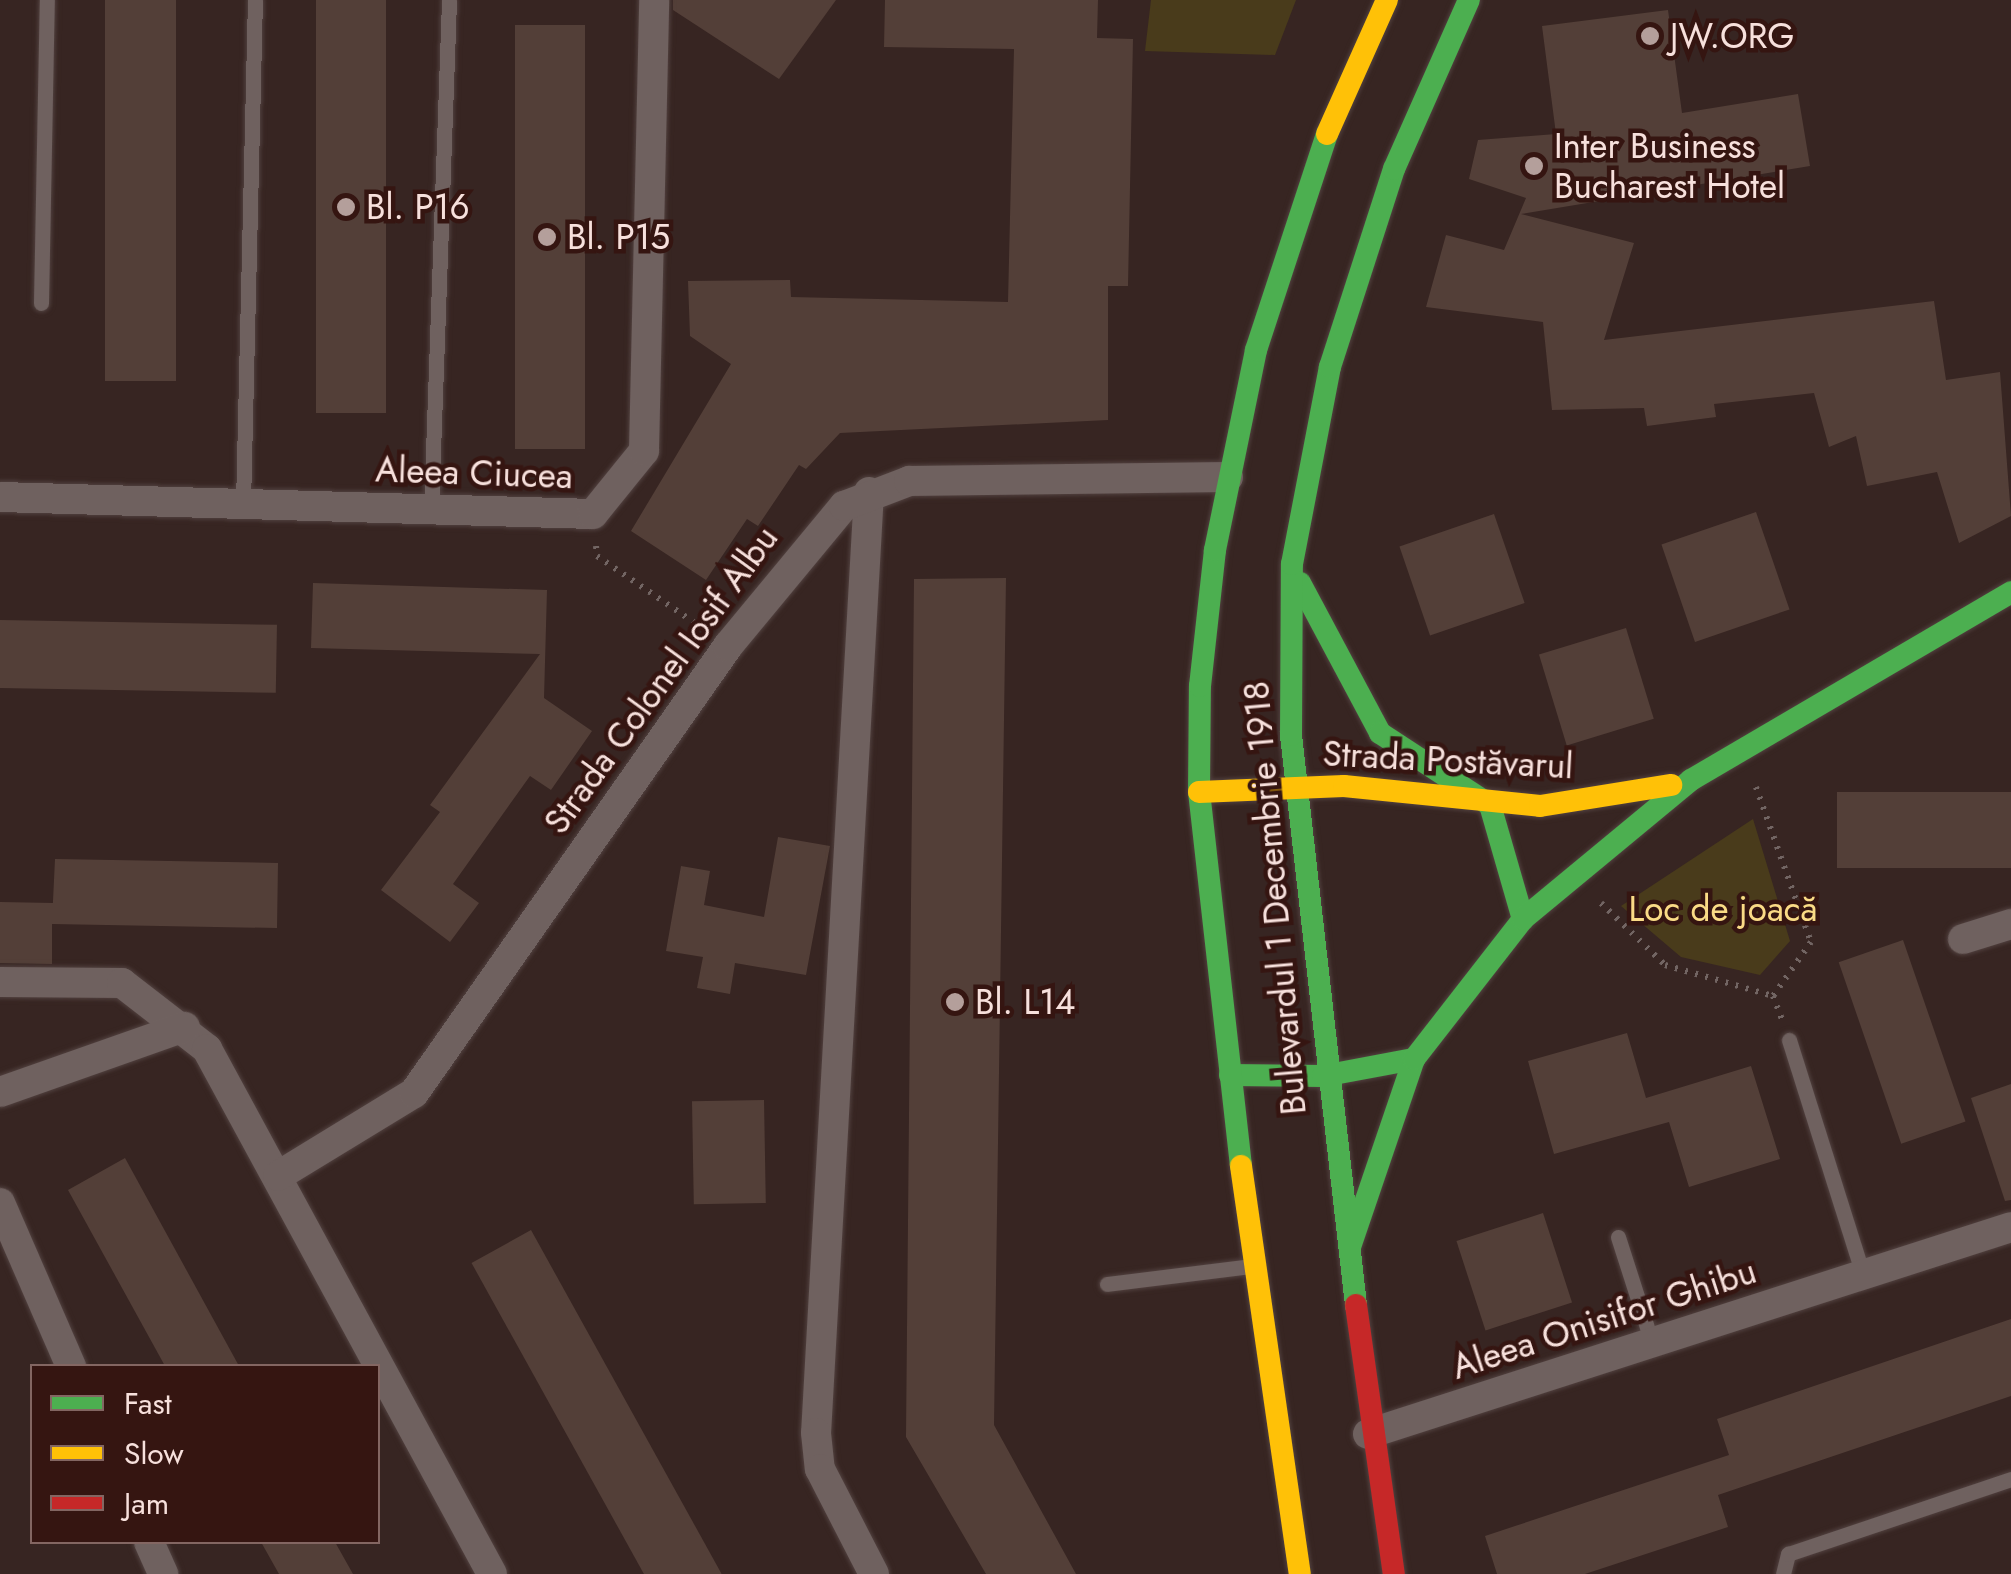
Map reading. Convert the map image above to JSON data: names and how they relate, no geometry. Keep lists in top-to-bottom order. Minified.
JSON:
{"streets":{"main road":["Strada Postăvarul","Bulevardul 1 Decembrie 1918"],"street":["Aleea Ciucea","Strada Colonel Iosif Albu","Aleea Onisifor Ghibu"]},"crossings":[["Strada Colonel Iosif Albu","Bulevardul 1 Decembrie 1918"],["Strada Postăvarul","Bulevardul 1 Decembrie 1918"],["Bulevardul 1 Decembrie 1918","Aleea Onisifor Ghibu"]],"parks":["Loc de joacă"],"places":["JW.ORG","Inter Business Bucharest Hotel","Bl. P16","Bl. P15","Bl. L14"],"legend":["Fast","Slow","Jam"]}
